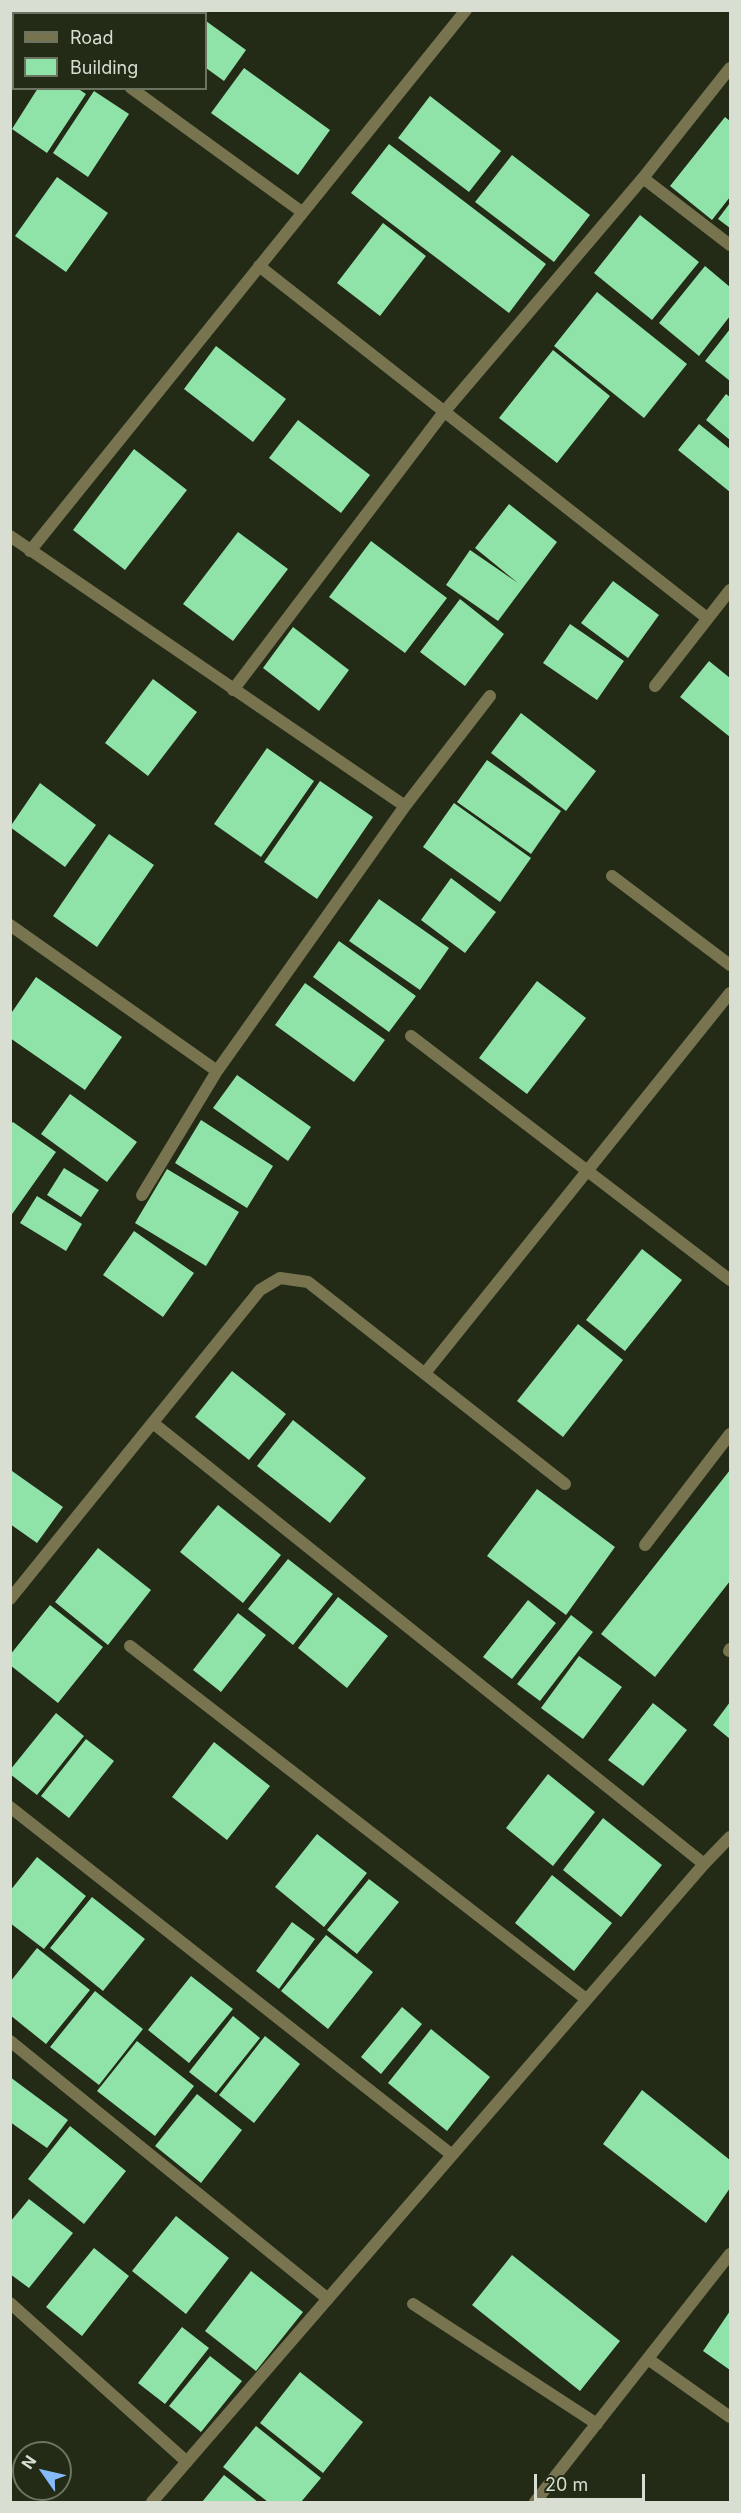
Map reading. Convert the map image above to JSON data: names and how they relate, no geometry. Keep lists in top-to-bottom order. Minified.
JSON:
{"legend":["Road","Building"],"scale_bar":"20 m","north":"top left"}
